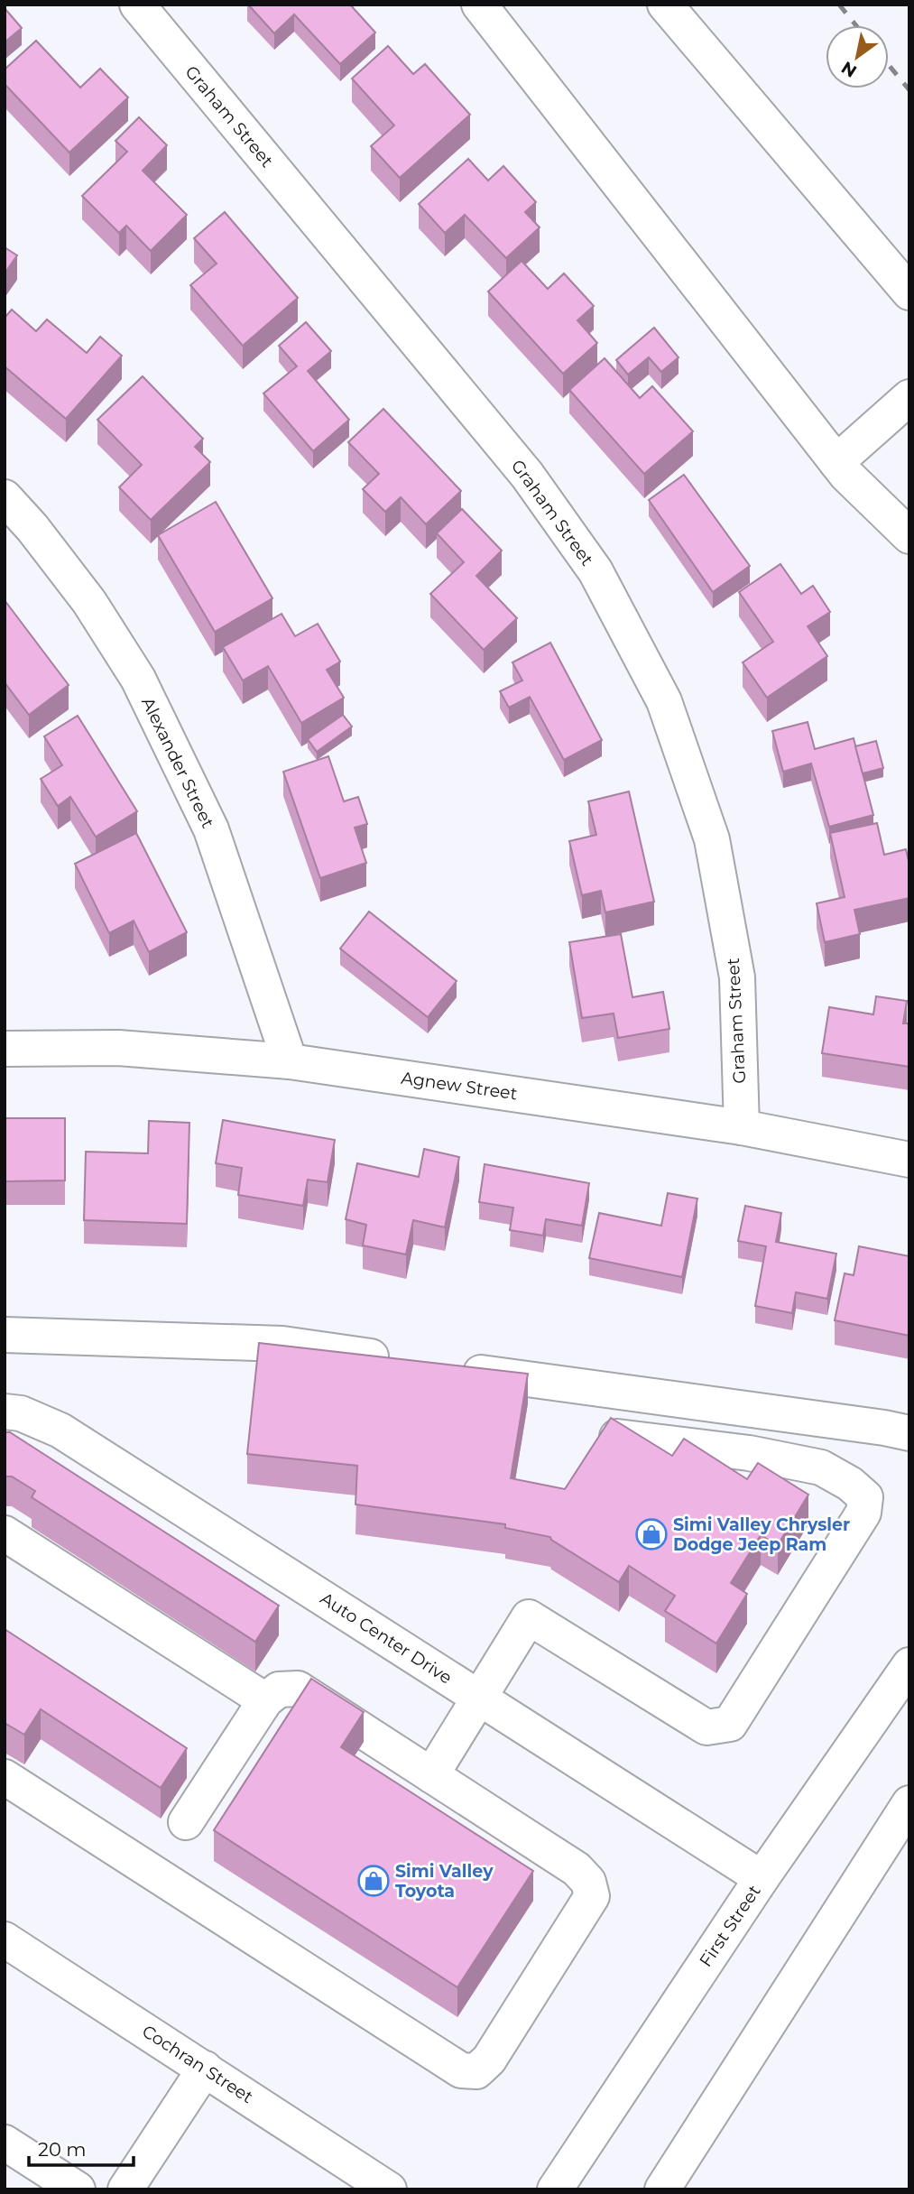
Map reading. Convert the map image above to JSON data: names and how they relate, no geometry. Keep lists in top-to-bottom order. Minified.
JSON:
{"streets":{"street":["Graham Street","Alexander Street","Agnew Street","Auto Center Drive","First Street","Cochran Street"]},"crossings":[["Graham Street","Agnew Street"],["Alexander Street","Agnew Street"],["Auto Center Drive","First Street"]],"places":{"shop":["Simi Valley Chrysler Dodge Jeep Ram","Simi Valley Toyota"]},"scale_bar":"20 m","north":"bottom left"}
